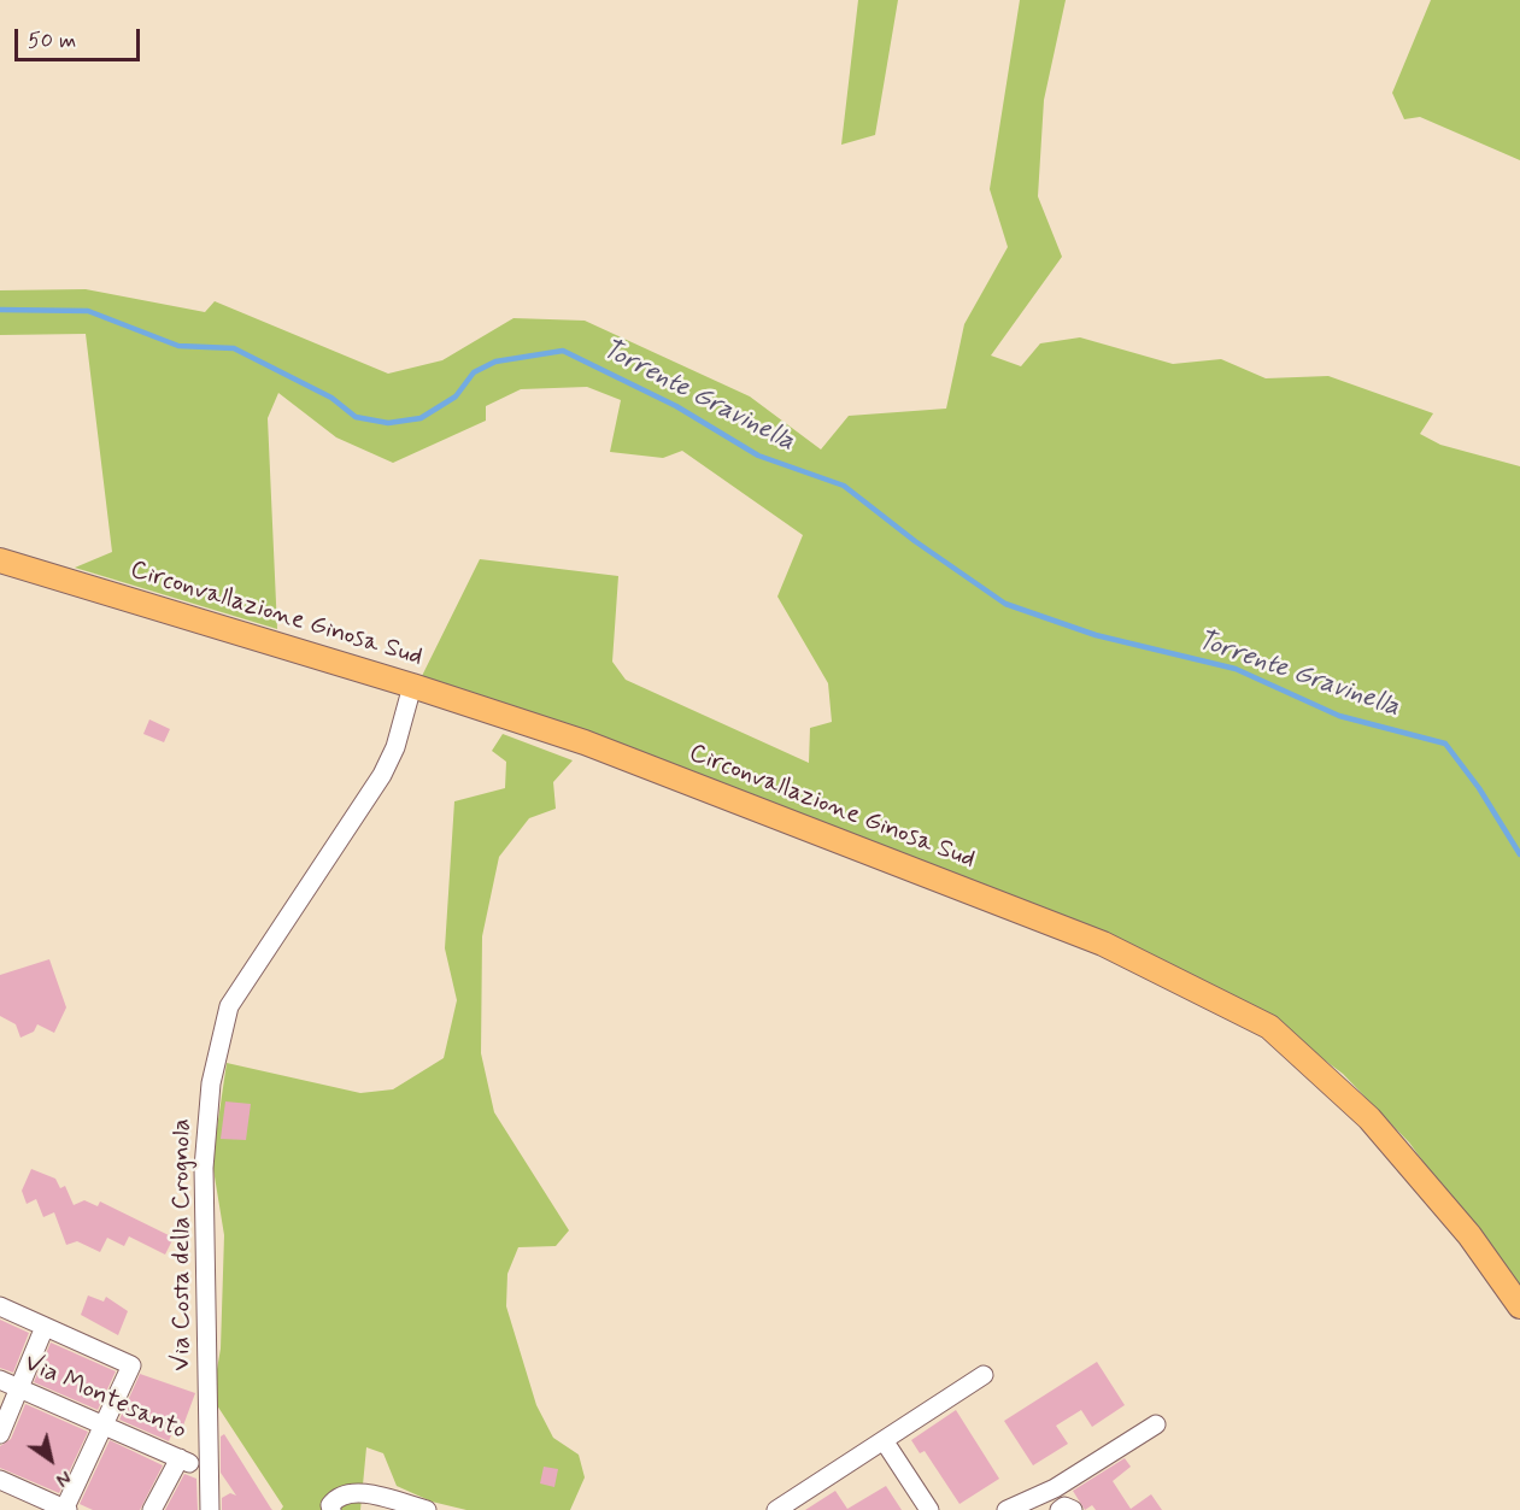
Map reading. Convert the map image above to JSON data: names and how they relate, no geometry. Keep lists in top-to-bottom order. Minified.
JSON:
{"streets":{"main road":["Circonvallazione Ginosa Sud"],"street":["Via Costa della Crognola","Via Montesanto"]},"crossings":[["Circonvallazione Ginosa Sud","Via Costa della Crognola"]],"water":["Torrente Gravinella"],"scale_bar":"50 m","north":"bottom right"}
